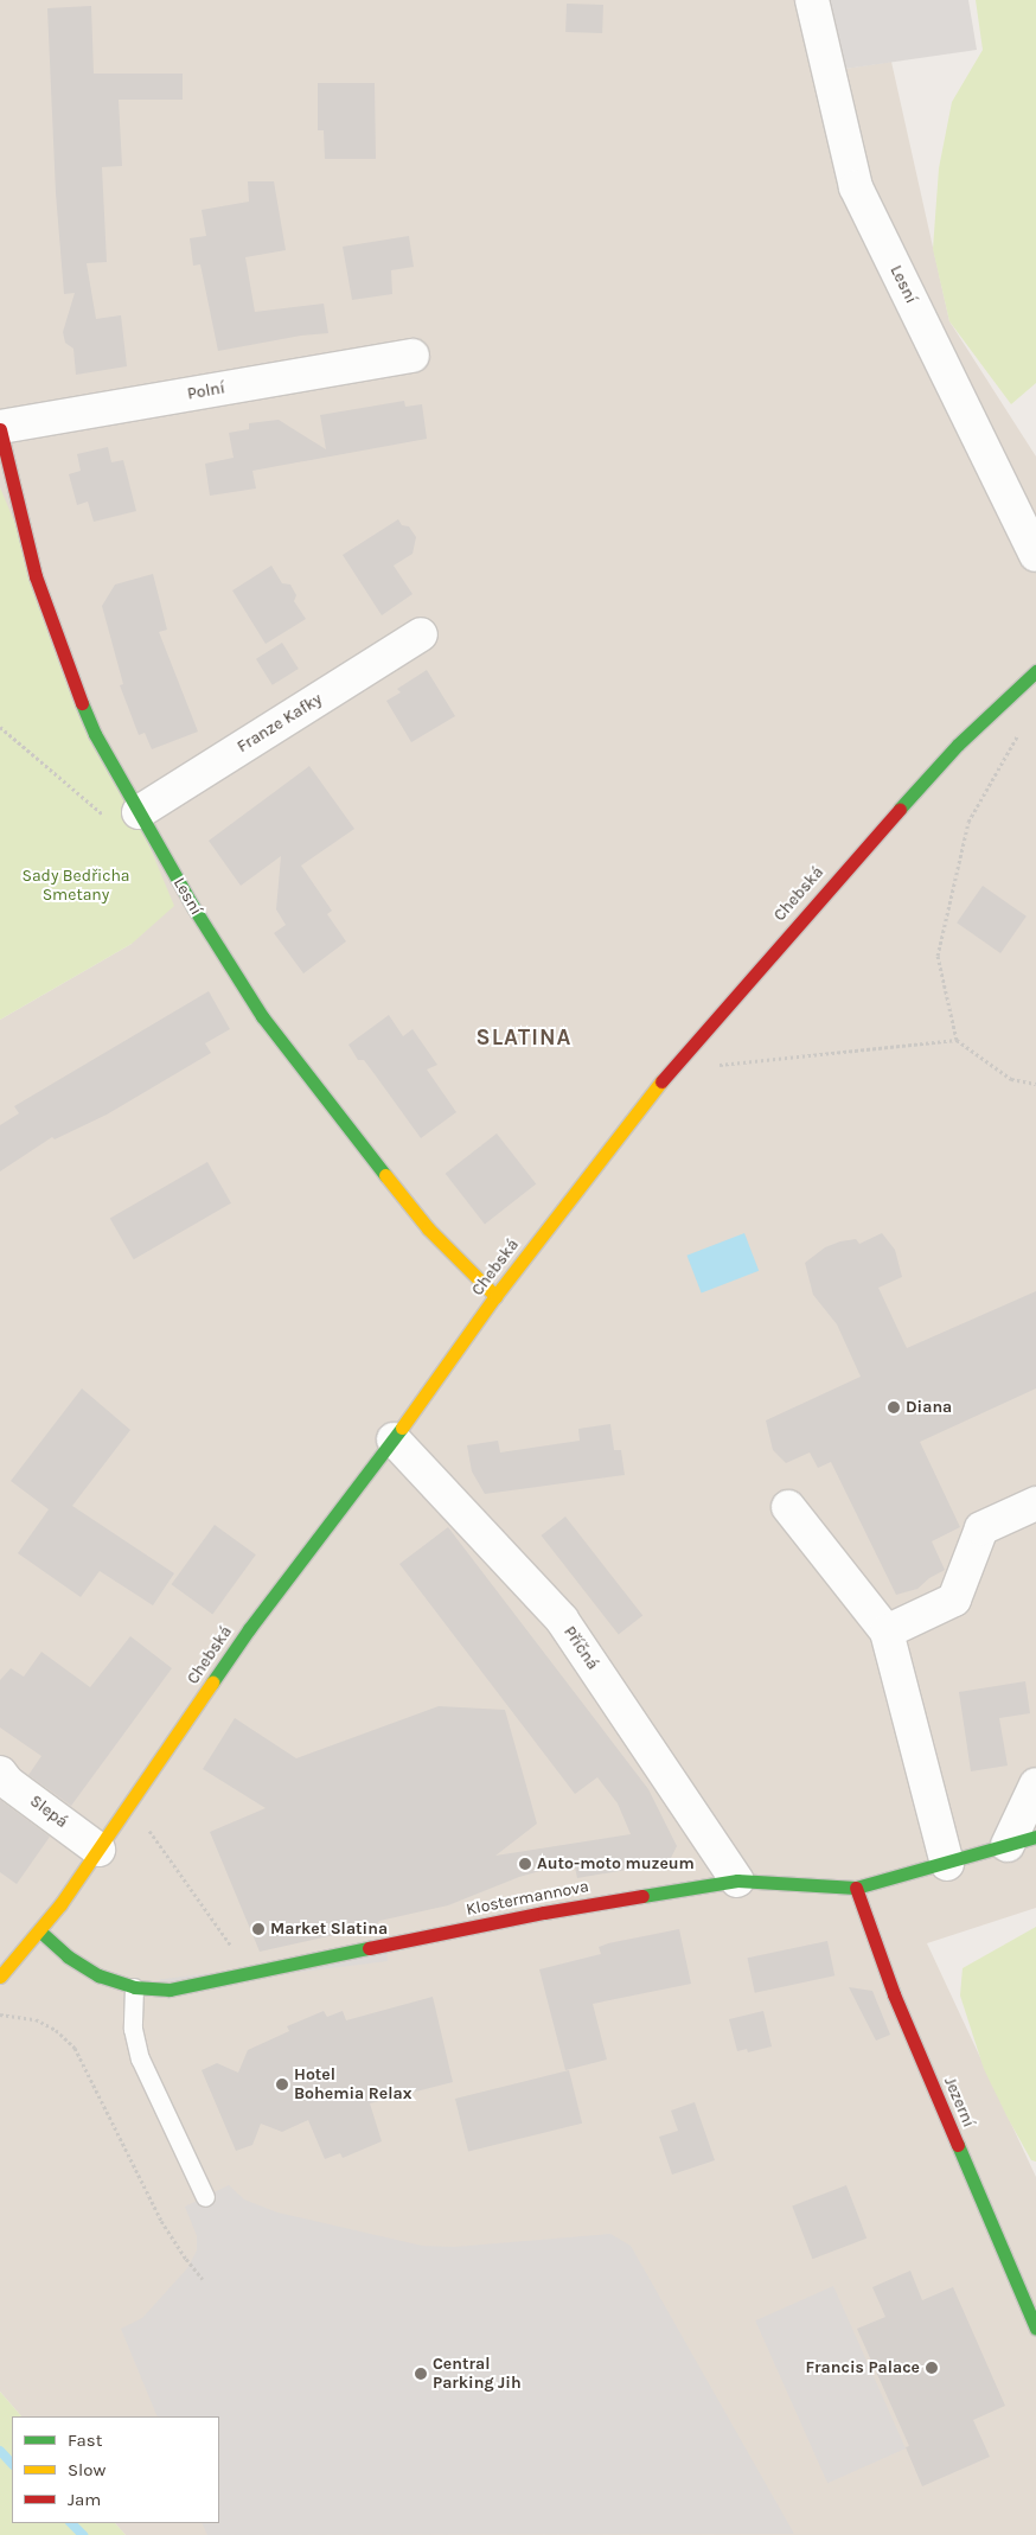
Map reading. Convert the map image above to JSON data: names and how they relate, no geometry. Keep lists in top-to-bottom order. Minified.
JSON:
{"streets":{"street":["Lesní","Polní","Franze Kafky","Chebská","Příčná","Slepá","Klostermannova","Jezerní"]},"crossings":[["Lesní","Polní"],["Lesní","Franze Kafky"],["Lesní","Chebská"],["Chebská","Příčná"],["Chebská","Slepá"],["Chebská","Klostermannova"],["Příčná","Klostermannova"],["Klostermannova","Jezerní"]],"districts":["SLATINA"],"parks":["Sady Bedřicha Smetany"],"places":["Diana","Auto-moto muzeum","Market Slatina","Hotel Bohemia Relax","Francis Palace","Central Parking Jih"],"legend":["Fast","Slow","Jam"]}
